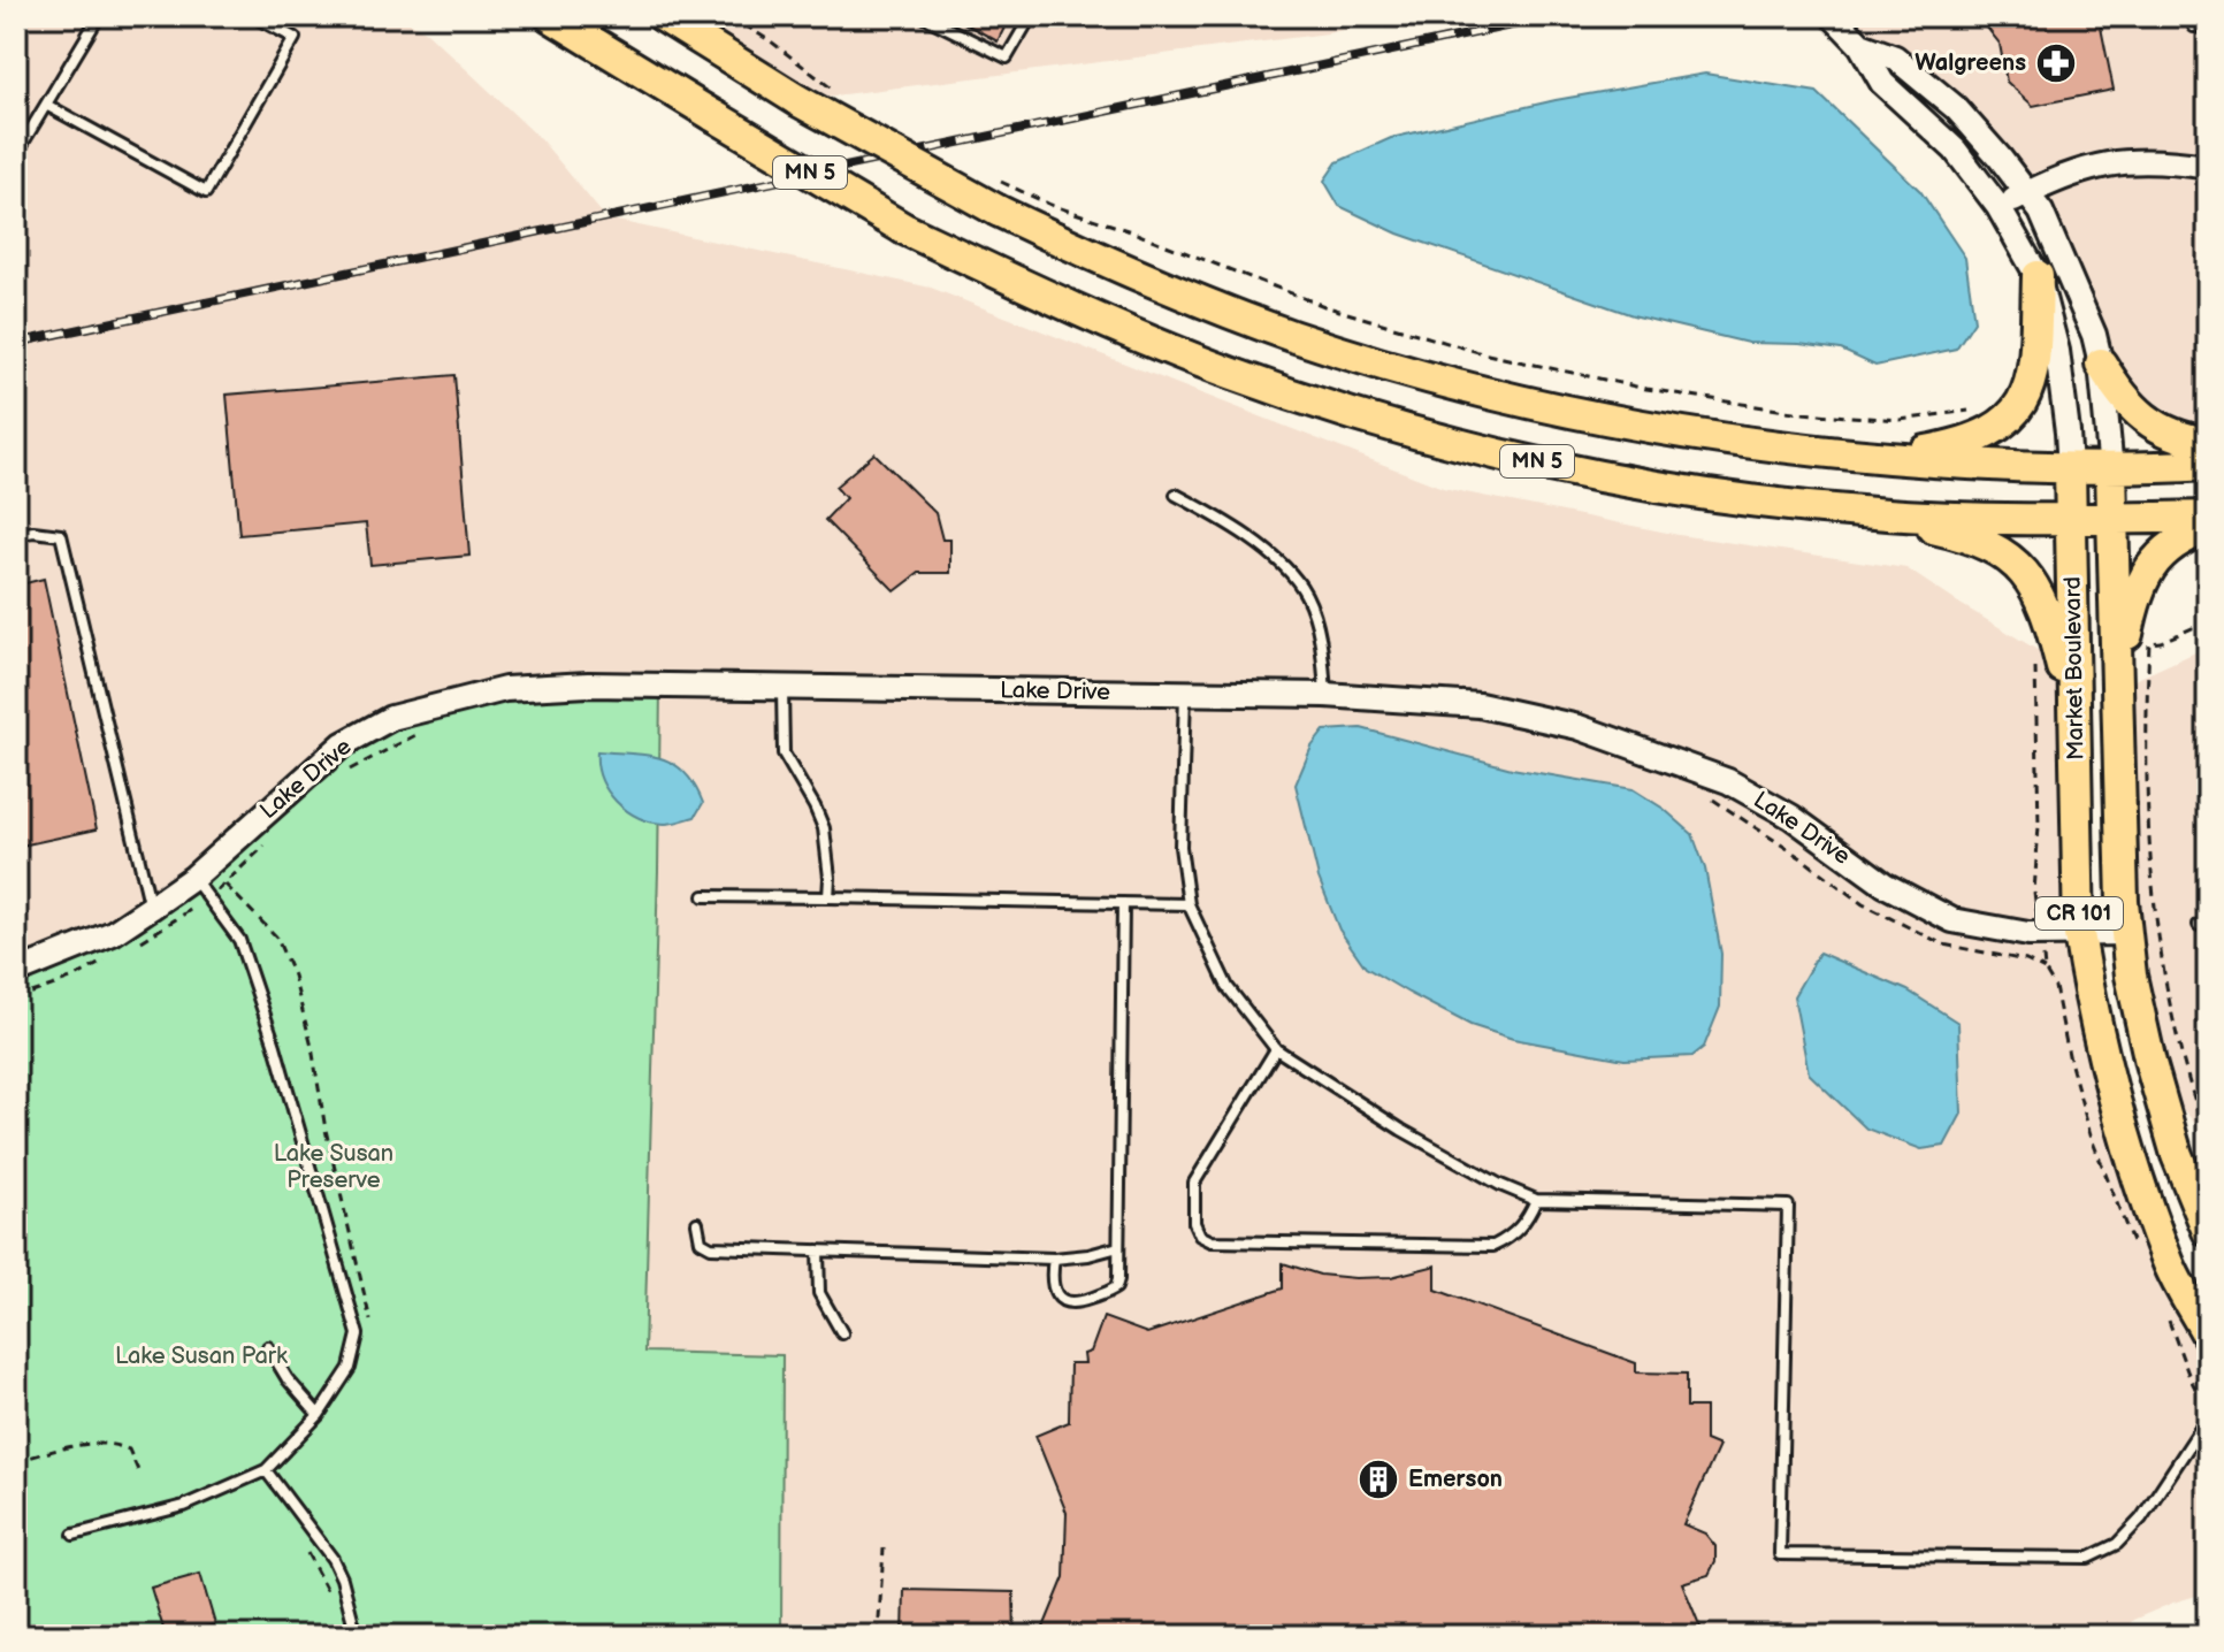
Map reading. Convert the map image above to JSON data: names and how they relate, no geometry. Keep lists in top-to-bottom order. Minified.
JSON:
{"streets":{"main road":["MN 5","Market Boulevard","CR 101"],"street":["Lake Drive"]},"crossings":[["MN 5","Market Boulevard"],["Market Boulevard","Lake Drive"]],"parks":["Lake Susan Preserve","Lake Susan Park"],"places":{"pharmacy":["Walgreens"],"building":["Emerson"]}}
